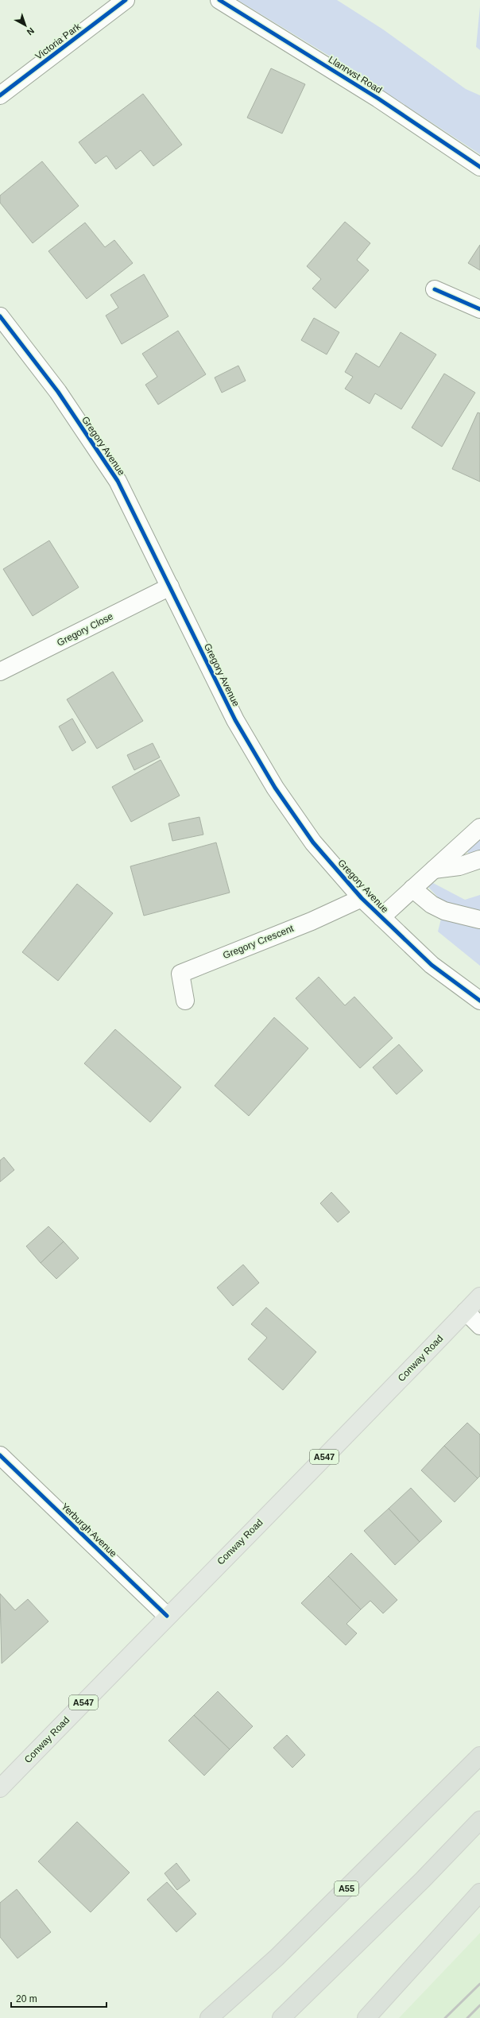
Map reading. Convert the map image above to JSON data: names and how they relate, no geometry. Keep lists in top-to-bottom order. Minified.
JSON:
{"streets":{"highway":["A55"],"main road":["Conway Road","A547"],"street":["Victoria Park","Llanrwst Road","Gregory Avenue","Gregory Close","Gregory Crescent","Yerburgh Avenue"]},"crossings":[["Gregory Avenue","Gregory Close"],["Gregory Avenue","Gregory Crescent"],["Conway Road","Yerburgh Avenue"]],"scale_bar":"20 m","north":"bottom right"}
